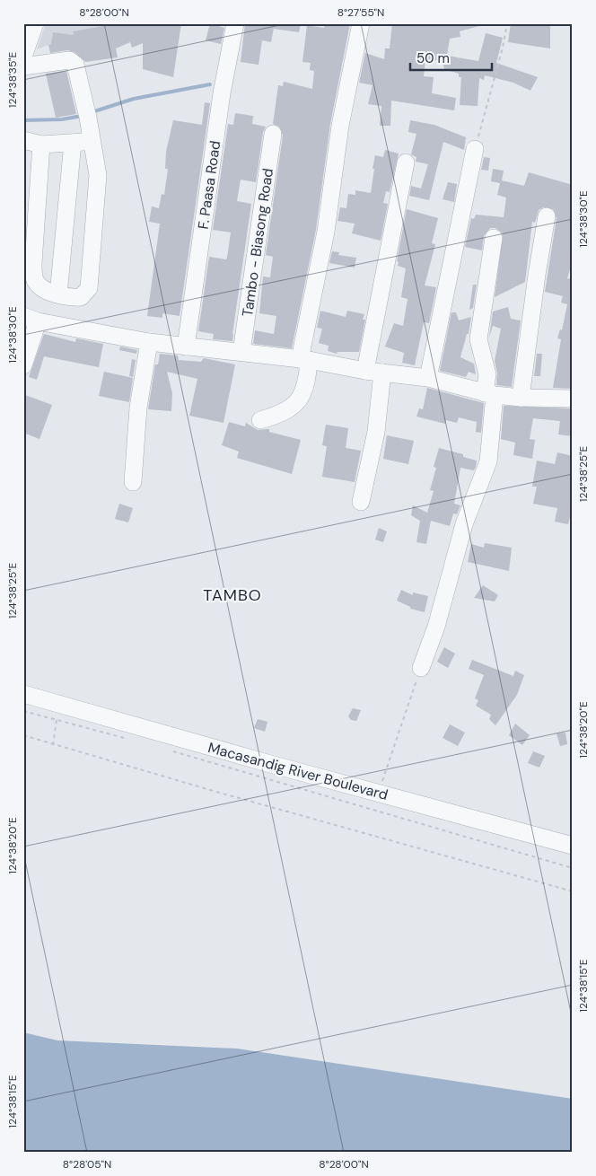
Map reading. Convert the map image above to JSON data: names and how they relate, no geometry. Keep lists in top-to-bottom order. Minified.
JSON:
{"streets":{"street":["F. Paasa Road","Tambo - Biasong Road","Macasandig River Boulevard"]},"districts":["TAMBO"],"scale_bar":"50 m","coordinates":["8°28'00\"N","8°27'55\"N","124°38'35\"E","124°38'30\"E","124°38'25\"E","124°38'20\"E","124°38'15\"E","8°28'05\"N"]}
